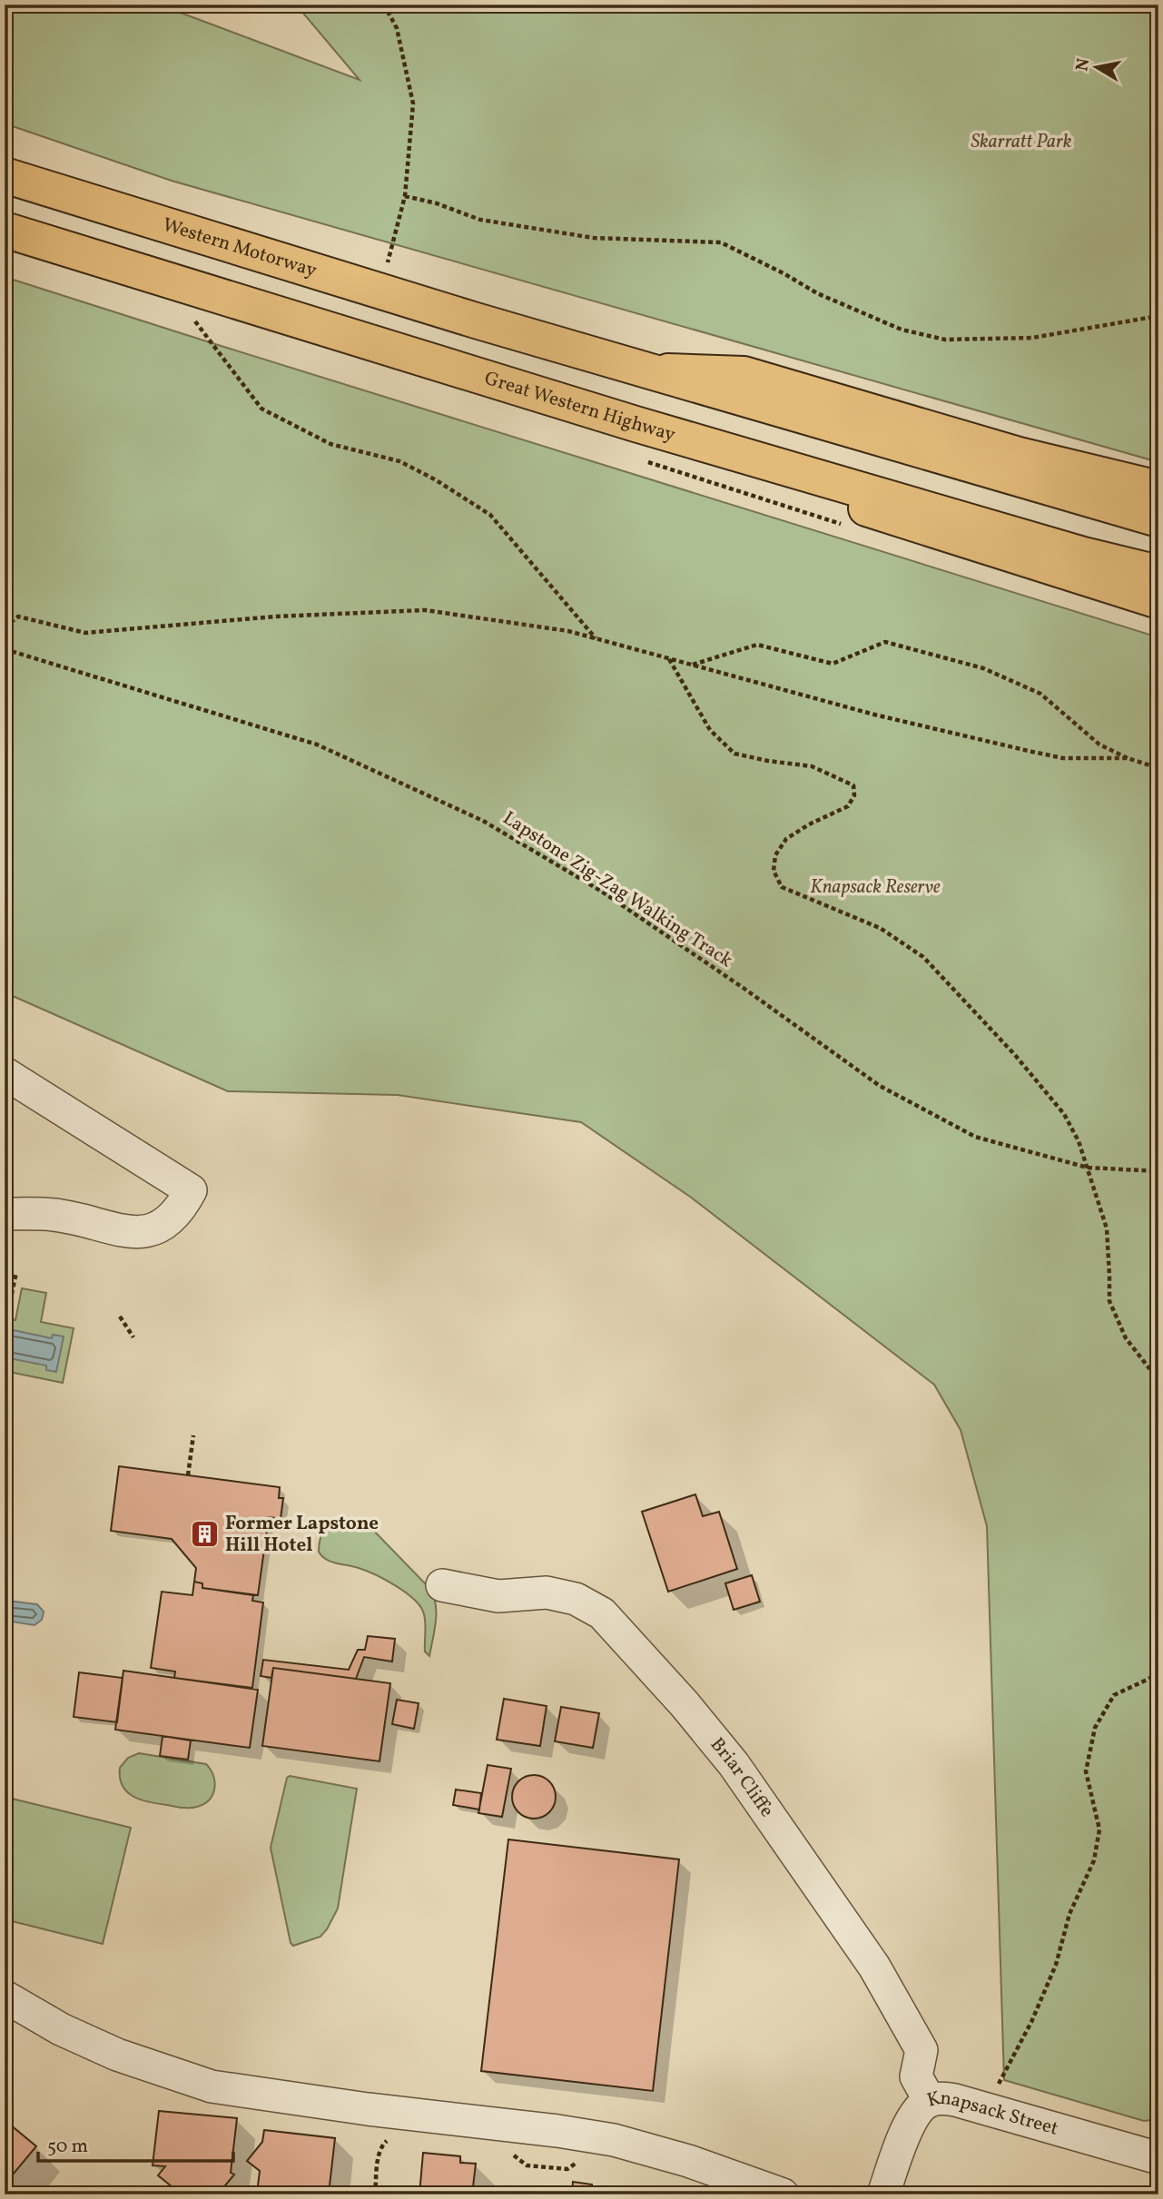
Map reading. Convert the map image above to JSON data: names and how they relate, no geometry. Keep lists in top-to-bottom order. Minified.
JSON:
{"streets":{"main road":["Western Motorway","Great Western Highway"],"street":["Briar Cliffe","Knapsack Street"],"path":["Lapstone Zig-Zag Walking Track"]},"crossings":[["Briar Cliffe","Knapsack Street"]],"parks":["Skarratt Park","Knapsack Reserve"],"places":{"building":["Former Lapstone Hill Hotel"]},"scale_bar":"50 m","north":"left"}
